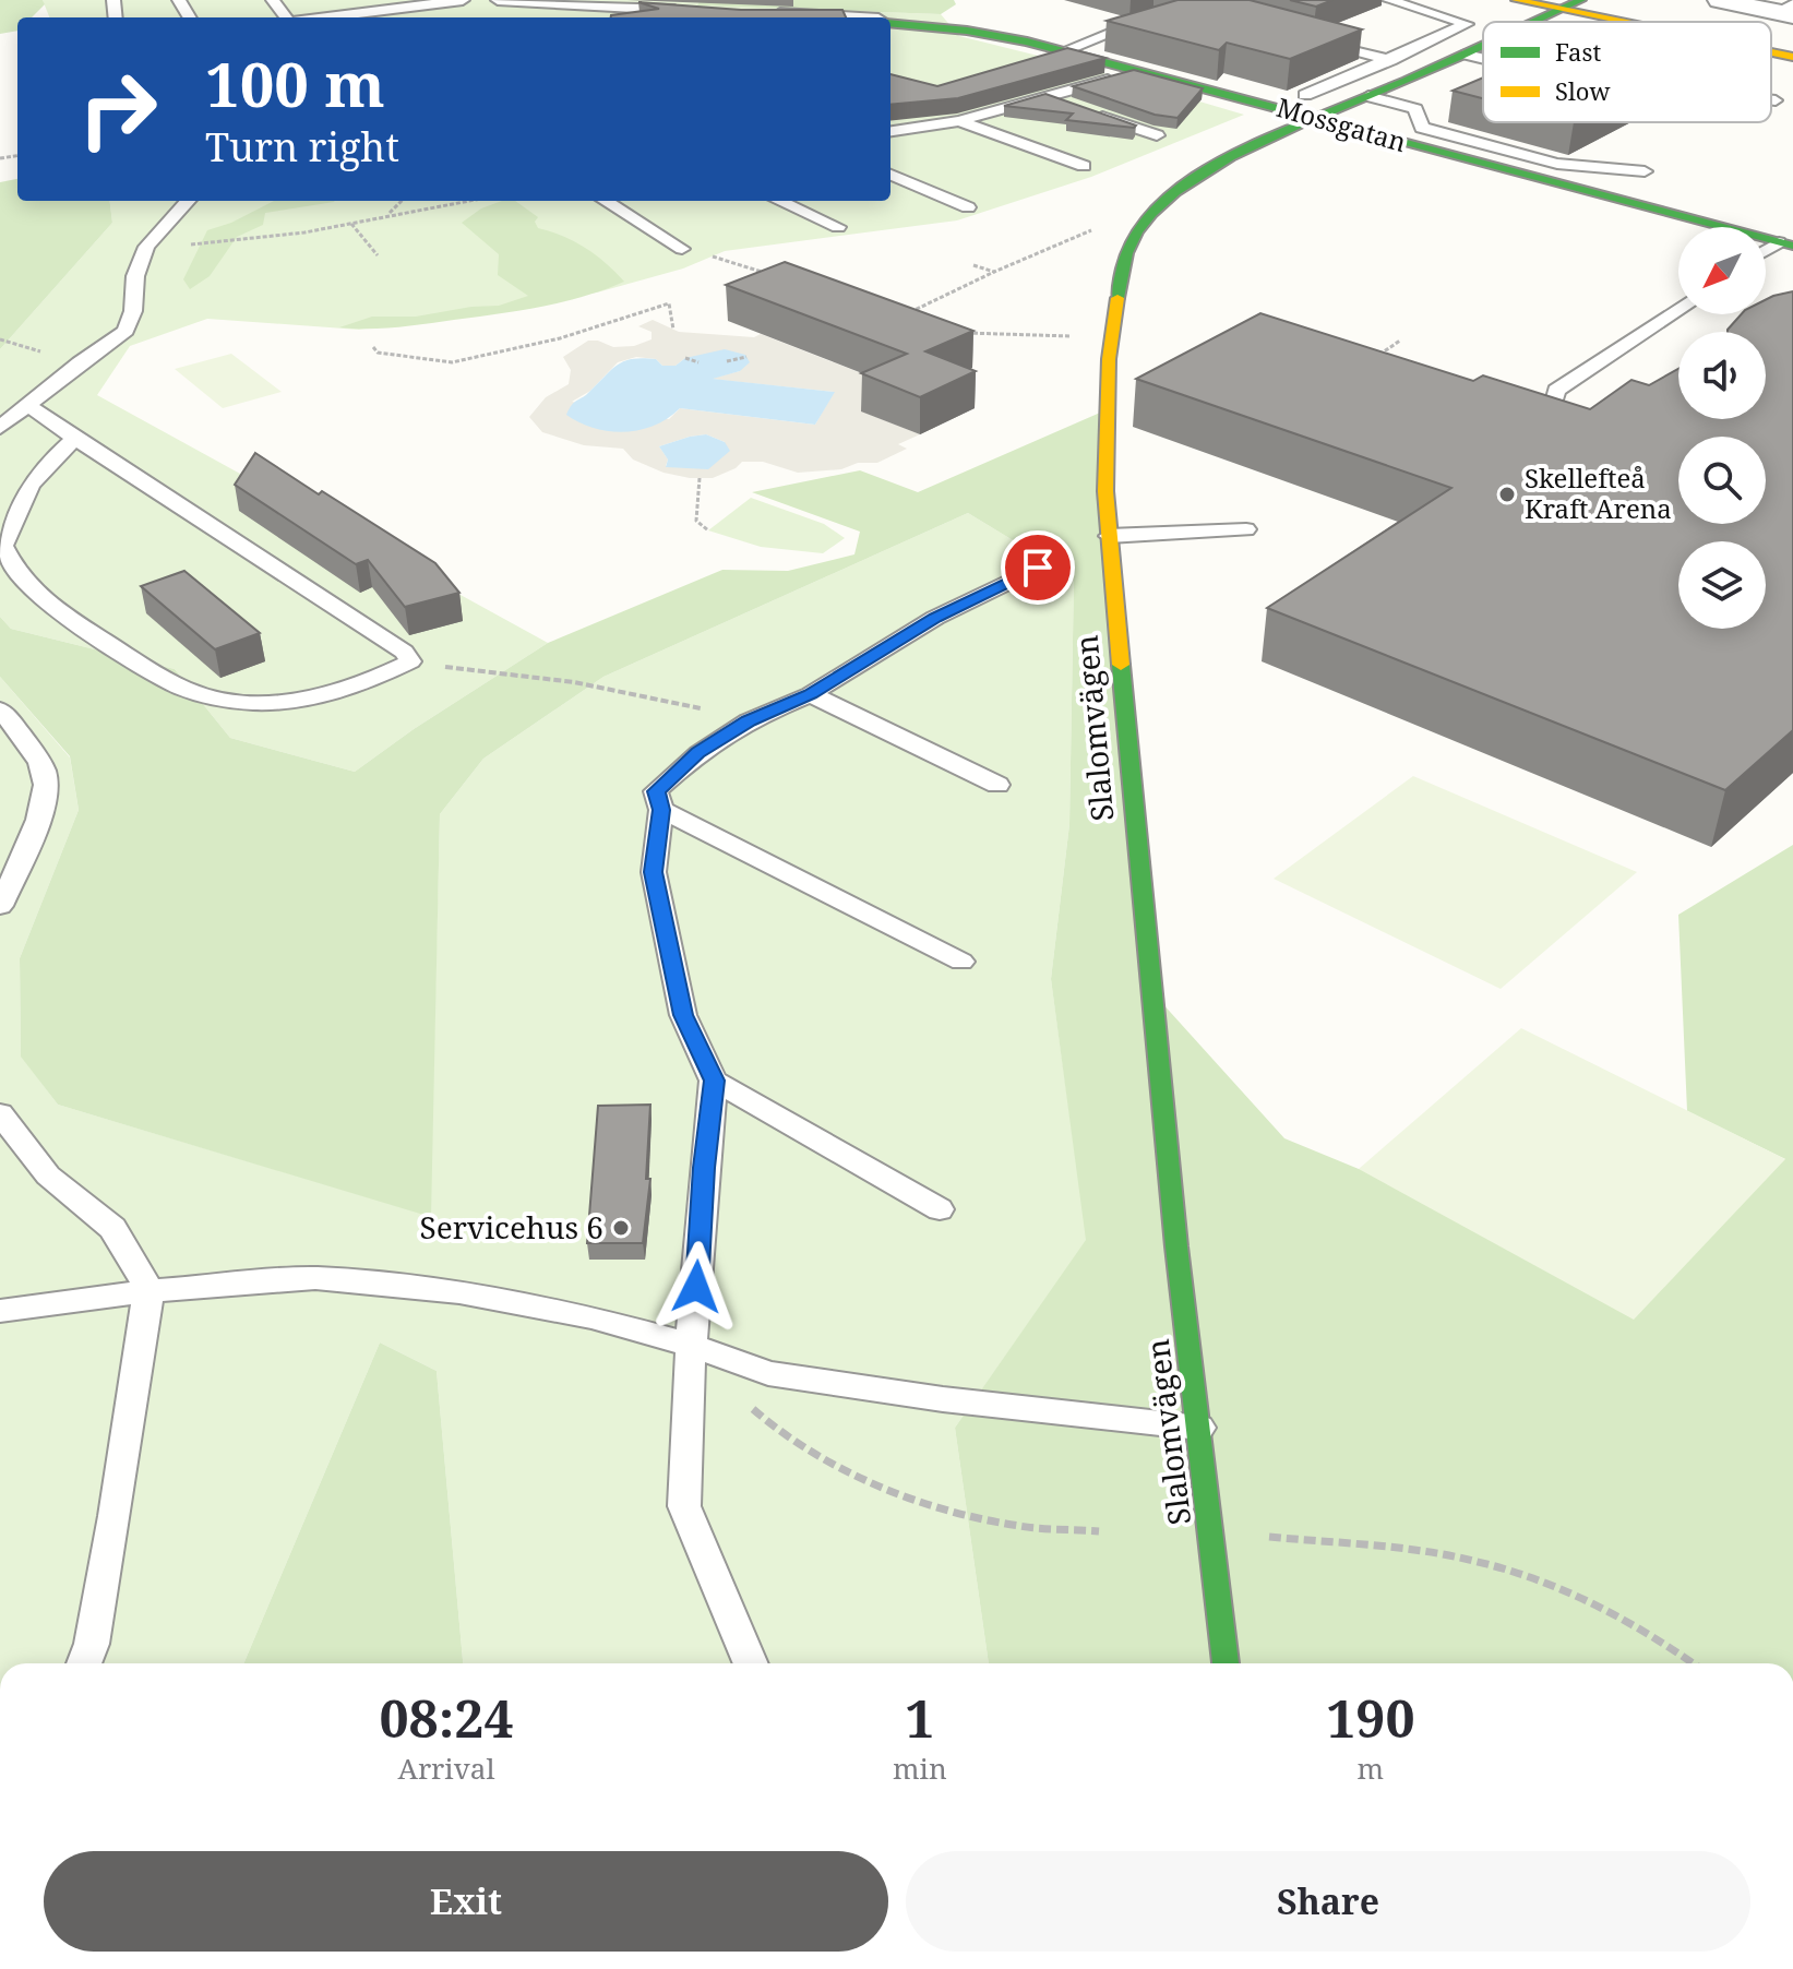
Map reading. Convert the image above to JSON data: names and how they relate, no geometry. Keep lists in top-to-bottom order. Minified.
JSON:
{"streets":{"main road":["Mossgatan","Slalomvägen"]},"crossings":[["Mossgatan","Slalomvägen"]],"places":["Skellefteå Kraft Arena","Servicehus 6"],"legend":["Fast","Slow"],"north":"bottom left","page":{"turn":["100 m","Turn right"],"eta":["08:24","Arrival","1","min","190","m"],"buttons":["Exit","Share"]}}
